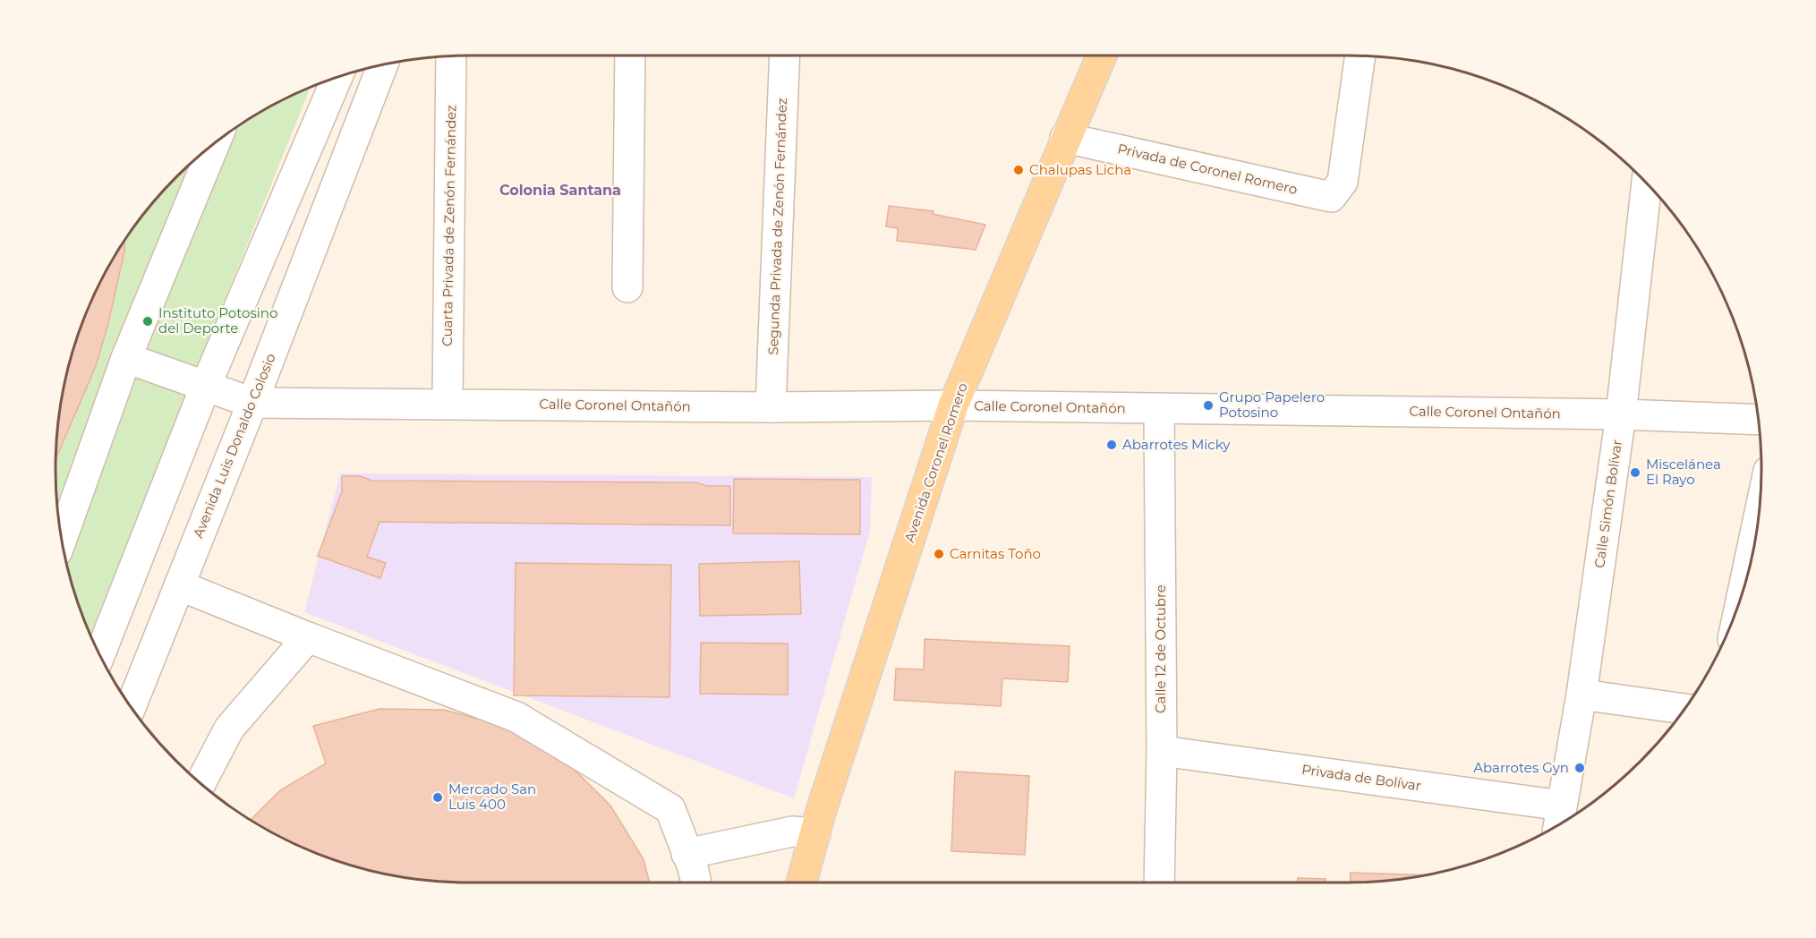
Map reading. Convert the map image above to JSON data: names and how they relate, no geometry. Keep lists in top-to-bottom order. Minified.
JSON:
{"streets":{"main road":["Avenida Coronel Romero"],"street":["Privada de Coronel Romero","Cuarta Privada de Zenón Fernández","Segunda Privada de Zenón Fernández","Calle Coronel Ontañón","Avenida Luis Donaldo Colosio","Calle Simón Bolívar","Calle 12 de Octubre","Privada de Bolívar"]},"crossings":[["Privada de Coronel Romero","Avenida Coronel Romero"],["Cuarta Privada de Zenón Fernández","Calle Coronel Ontañón"],["Segunda Privada de Zenón Fernández","Calle Coronel Ontañón"],["Calle Coronel Ontañón","Avenida Luis Donaldo Colosio"],["Calle Coronel Ontañón","Avenida Coronel Romero"],["Calle Coronel Ontañón","Calle Simón Bolívar"],["Calle Coronel Ontañón","Calle 12 de Octubre"],["Calle Simón Bolívar","Privada de Bolívar"],["Calle 12 de Octubre","Privada de Bolívar"]],"districts":["Colonia Santana"],"places":["Chalupas Licha","Instituto Potosino del Deporte","Grupo Papelero Potosino","Abarrotes Micky","Miscelánea El Rayo","Carnitas Toño","Abarrotes Gyn","Mercado San Luis 400"]}
